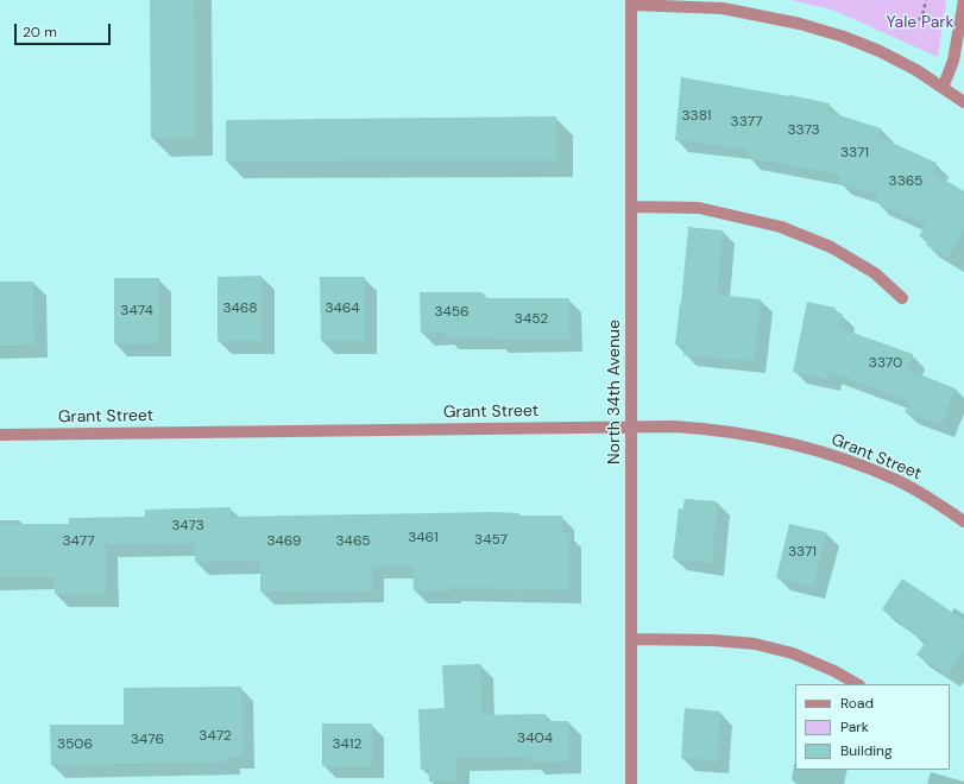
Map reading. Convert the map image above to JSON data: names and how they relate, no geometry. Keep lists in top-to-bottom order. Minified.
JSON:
{"streets":{"street":["North 34th Avenue","Grant Street"]},"crossings":[["North 34th Avenue","Grant Street"]],"parks":["Yale Park"],"house_numbers":["3381","3377","3373","3371","3365","3468","3464","3474","3456","3452","3370","3473","3461","3457","3477","3469","3465","3371","3472","3404","3476","3506","3412"],"legend":["Road","Park","Building"],"scale_bar":"20 m"}
